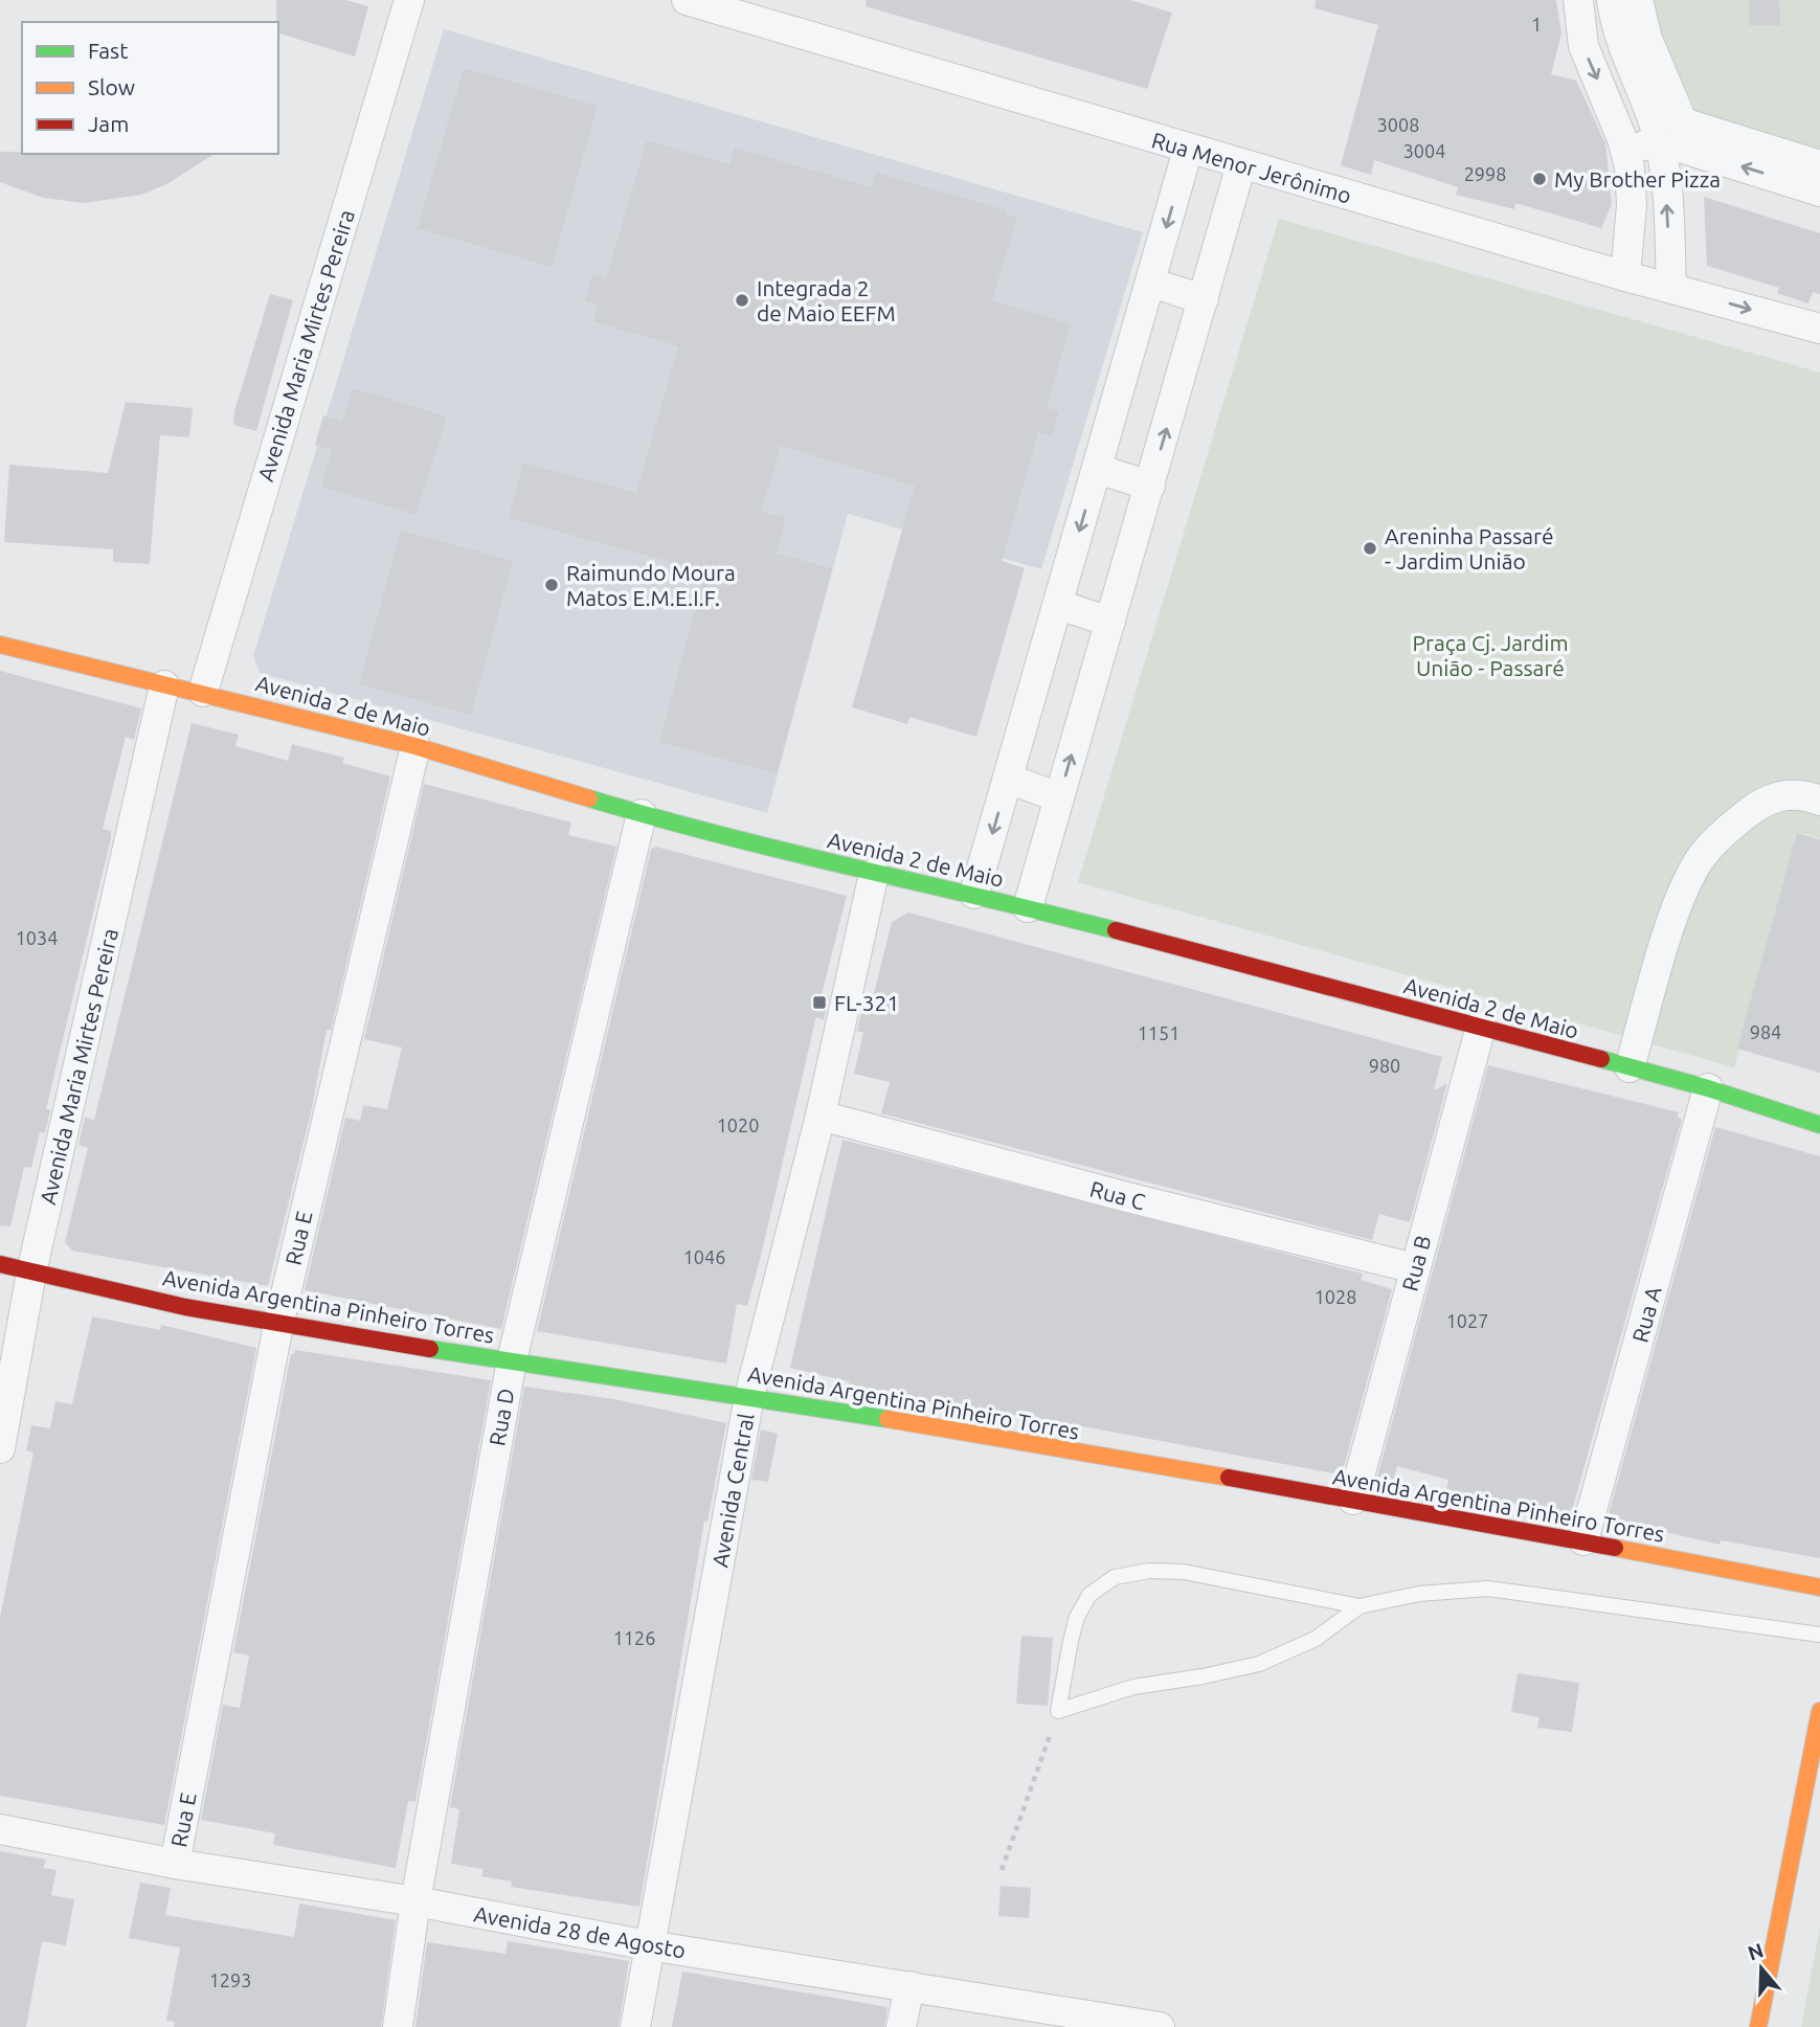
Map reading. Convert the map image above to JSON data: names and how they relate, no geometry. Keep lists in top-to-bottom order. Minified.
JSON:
{"streets":{"street":["Rua Menor Jerônimo","Avenida Maria Mirtes Pereira","Avenida 2 de Maio","Rua C","Rua E","Rua B","Avenida Argentina Pinheiro Torres","Rua A","Rua D","Avenida Central","Avenida 28 de Agosto"]},"crossings":[["Avenida Maria Mirtes Pereira","Avenida 2 de Maio"],["Avenida Maria Mirtes Pereira","Avenida Argentina Pinheiro Torres"],["Avenida 2 de Maio","Rua E"],["Avenida 2 de Maio","Rua B"],["Avenida 2 de Maio","Rua A"],["Avenida 2 de Maio","Rua D"],["Avenida 2 de Maio","Avenida Central"],["Rua C","Rua B"],["Rua C","Avenida Central"],["Rua E","Avenida Argentina Pinheiro Torres"],["Rua E","Avenida 28 de Agosto"],["Rua B","Avenida Argentina Pinheiro Torres"],["Avenida Argentina Pinheiro Torres","Rua A"],["Avenida Argentina Pinheiro Torres","Rua D"],["Avenida Argentina Pinheiro Torres","Avenida Central"],["Rua D","Avenida 28 de Agosto"],["Avenida Central","Avenida 28 de Agosto"]],"parks":["Praça Cj. Jardim União - Passaré"],"places":{"other":["My Brother Pizza","Integrada 2 de Maio EEFM","Areninha Passaré - Jardim União","Raimundo Moura Matos E.M.E.I.F."],"transit":["FL-321"]},"house_numbers":["1","3008","3004","2998","1034","984","1151","980","1020","1046","1028","1027","1126","1293"],"legend":["Fast","Slow","Jam"],"north":"top"}
